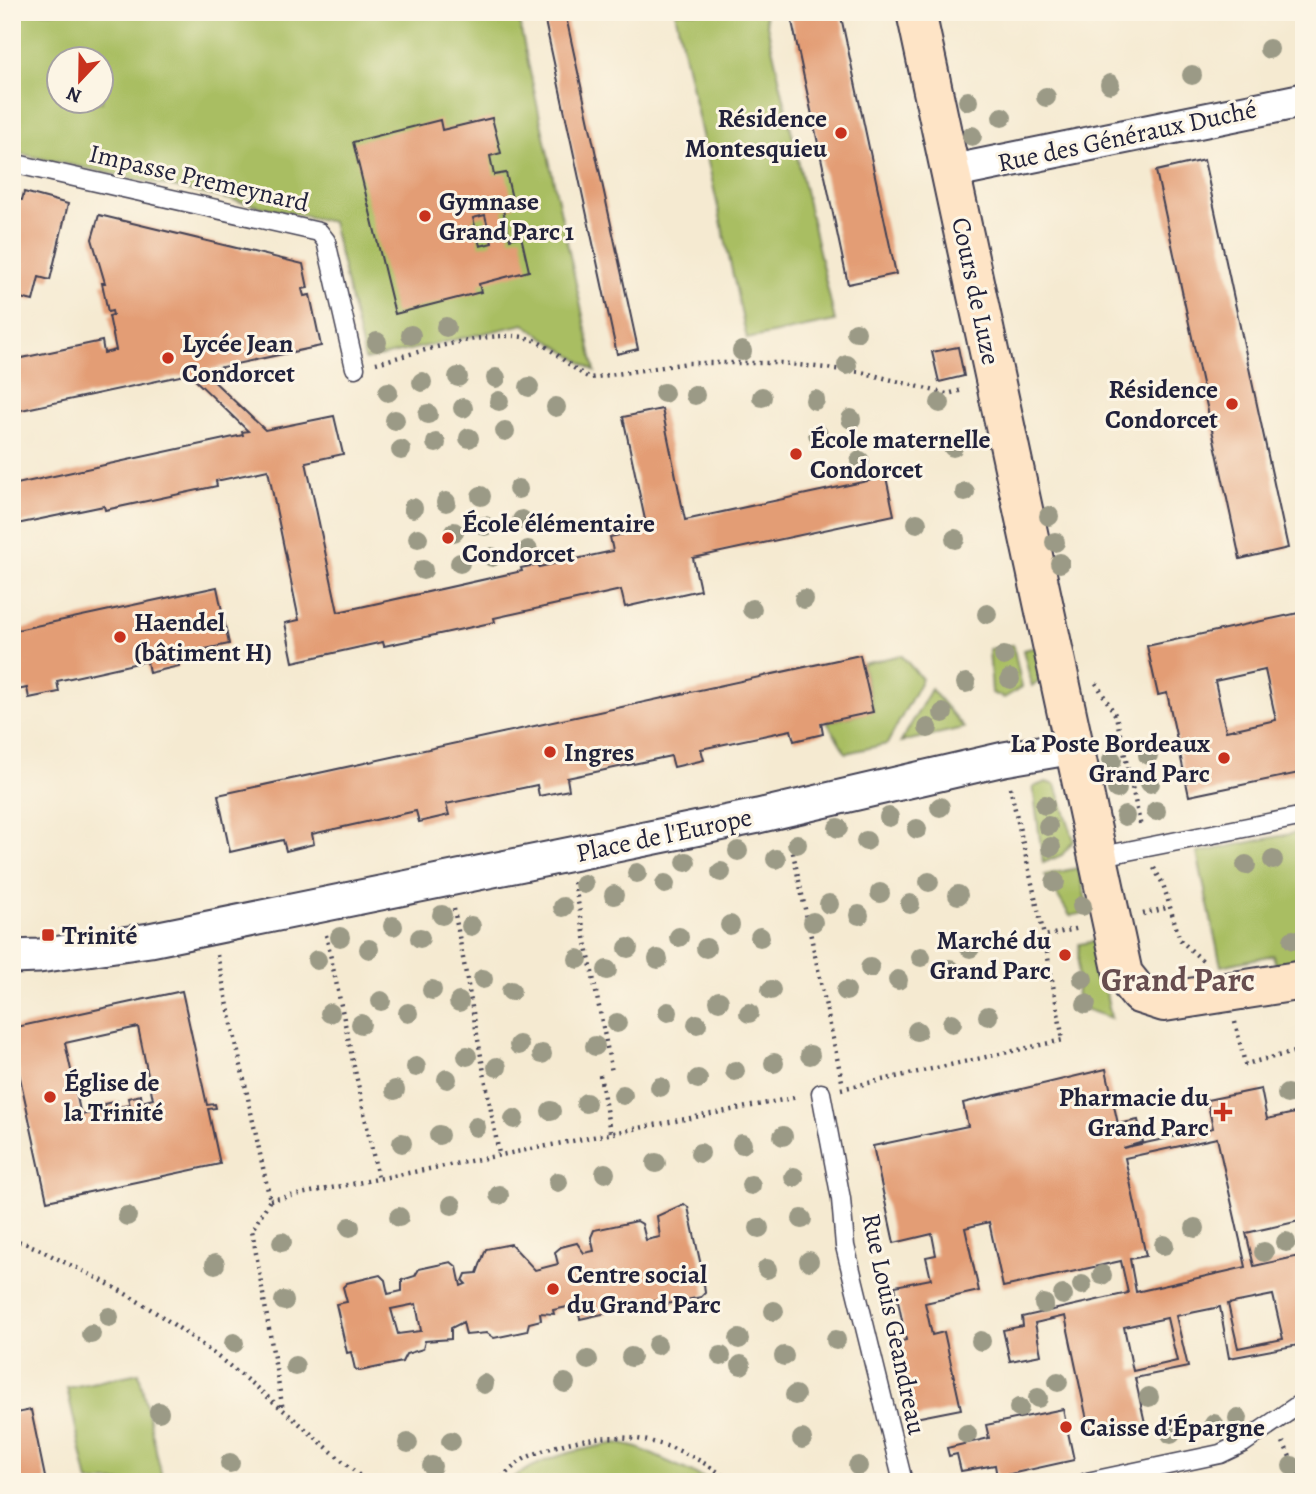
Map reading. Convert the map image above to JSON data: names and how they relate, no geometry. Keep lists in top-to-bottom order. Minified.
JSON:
{"streets":{"street":["Rue des Généraux Duché","Cours de Luze","Place de l'Europe"],"lane":["Impasse Premeynard","Rue Louis Geandreau"]},"crossings":[["Rue des Généraux Duché","Cours de Luze"],["Cours de Luze","Place de l'Europe"]],"districts":["Grand Parc"],"places":{"other":["Résidence Montesquieu","Gymnase Grand Parc 1","Lycée Jean Condorcet","Résidence Condorcet","École maternelle Condorcet","École élémentaire Condorcet","Haendel (bâtiment H)","Ingres","La Poste Bordeaux Grand Parc","Marché du Grand Parc","Église de la Trinité","Centre social du Grand Parc","Caisse d'Épargne"],"transit":["Trinité"],"health":["Pharmacie du Grand Parc"]},"north":"bottom"}
